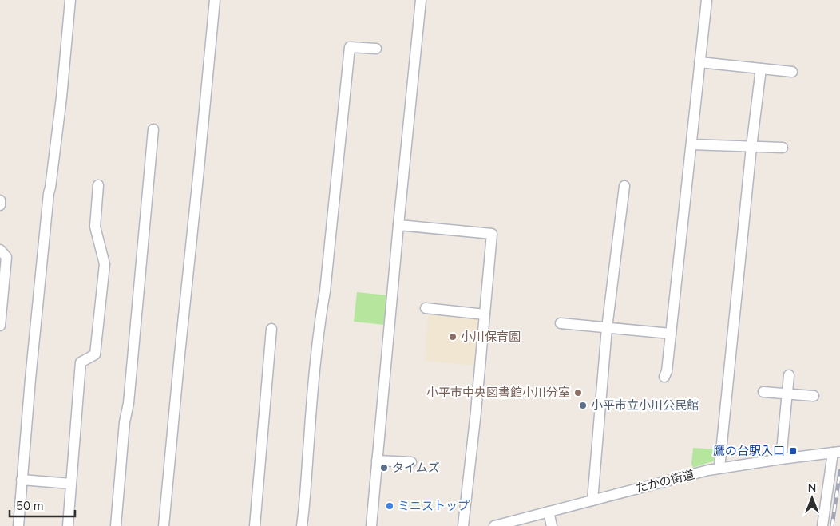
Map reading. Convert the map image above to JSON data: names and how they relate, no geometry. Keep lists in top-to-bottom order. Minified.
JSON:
{"streets":{"street":["たかの街道"]},"places":{"other":["小川保育園","小平市中央図書館小川分室","小平市立小川公民館","タイムズ","ミニストップ"],"transit":["鷹の台駅入口"]},"scale_bar":"50 m","north":"top"}
